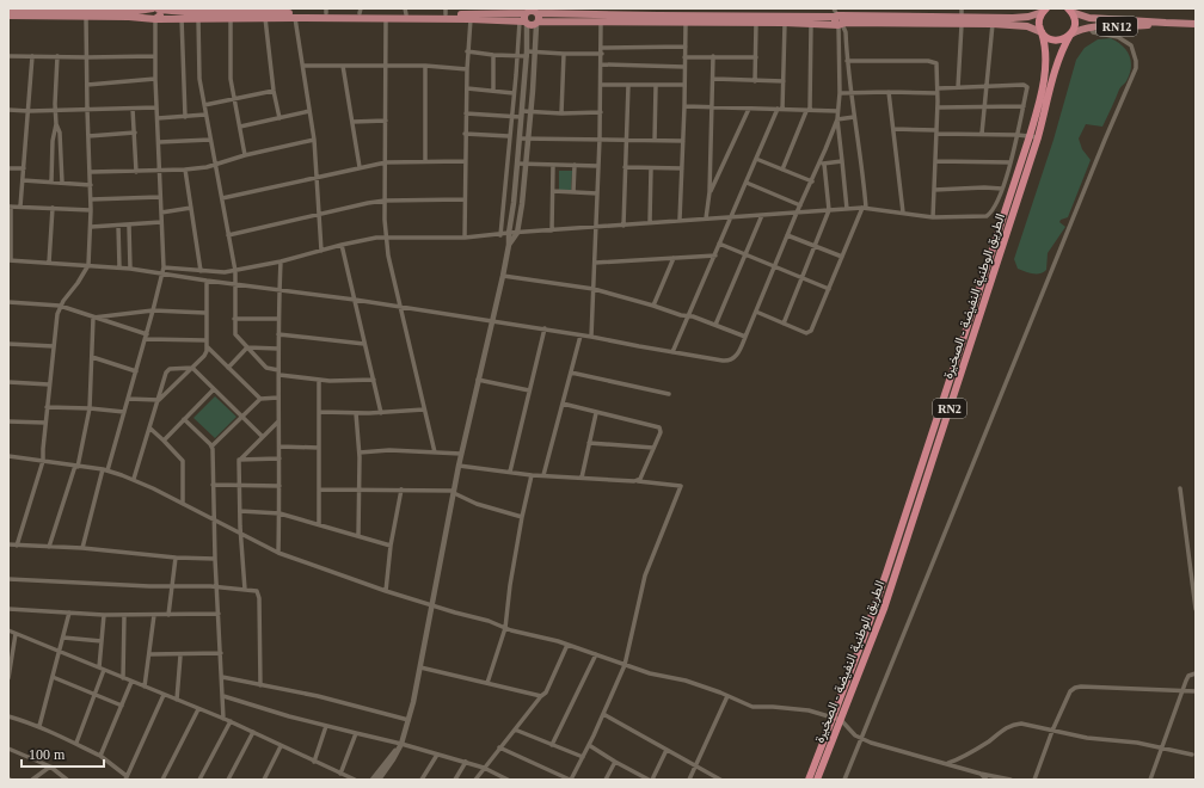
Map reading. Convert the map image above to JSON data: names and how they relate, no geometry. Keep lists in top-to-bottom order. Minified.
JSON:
{"streets":{"highway":["الطريق الوطنية النفيضة - الصخيرة","RN2"],"main road":["RN12"]},"crossings":[["RN12","الطريق الوطنية النفيضة - الصخيرة"]],"scale_bar":"100 m"}
